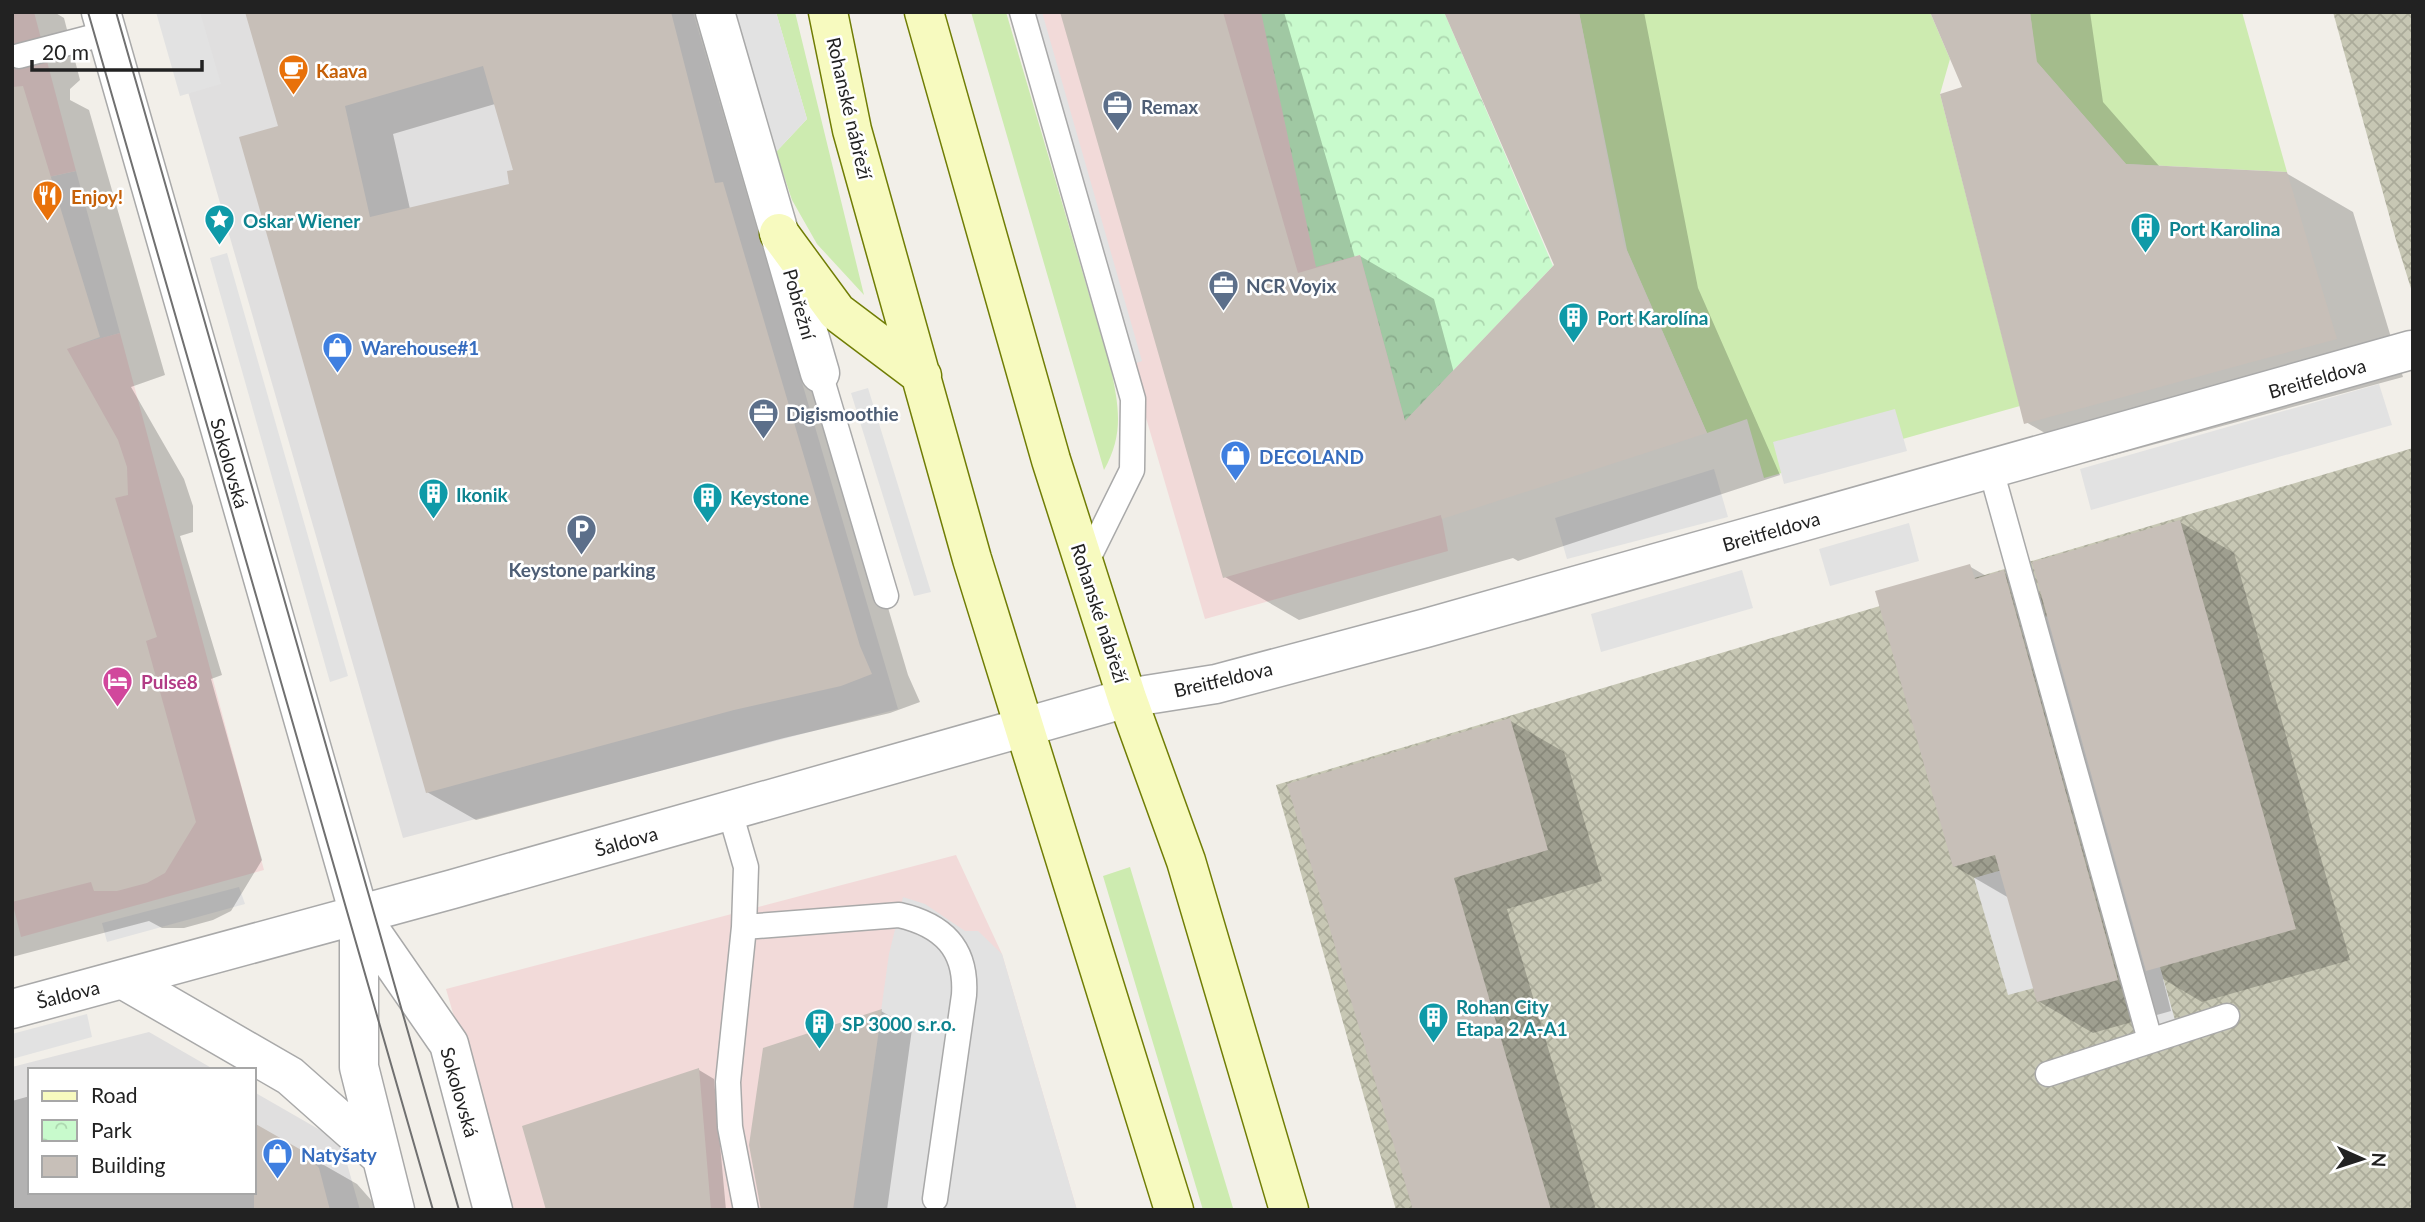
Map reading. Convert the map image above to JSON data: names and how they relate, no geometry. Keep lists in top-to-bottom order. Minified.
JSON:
{"streets":{"main road":["Rohanské nábřeží"],"street":["Pobřežní","Breitfeldova","Sokolovská","Šaldova"]},"crossings":[["Rohanské nábřeží","Breitfeldova"],["Rohanské nábřeží","Šaldova"],["Breitfeldova","Šaldova"],["Sokolovská","Šaldova"]],"places":{"cafe":["Kaava"],"office":["Remax","NCR Voyix","Digismoothie"],"restaurant":["Enjoy!"],"place":["Oskar Wiener"],"building":["Port Karolina","Port Karolína","Ikonik","Keystone","Rohan City Etapa 2 A-A1","SP 3000 s.r.o."],"shop":["Warehouse#1","DECOLAND","Natyšaty"],"parking":["Keystone parking"],"hotel":["Pulse8"]},"legend":["Road","Park","Building"],"scale_bar":"20 m","north":"right"}
